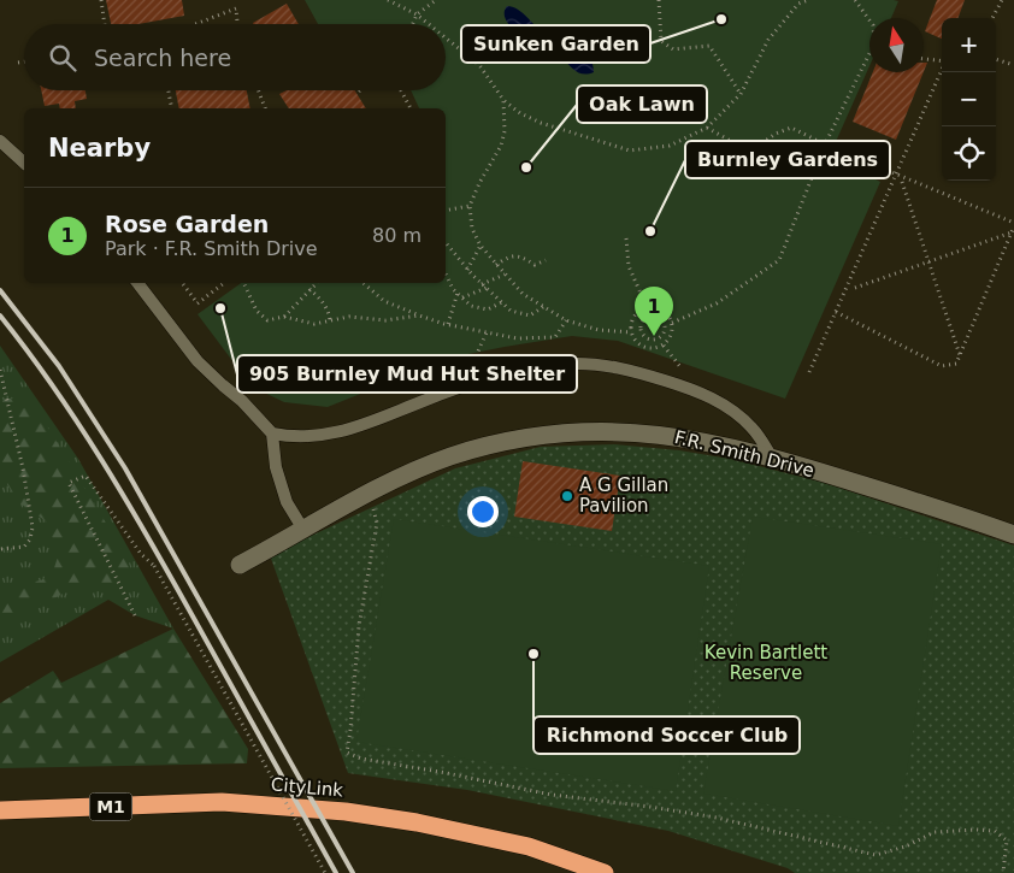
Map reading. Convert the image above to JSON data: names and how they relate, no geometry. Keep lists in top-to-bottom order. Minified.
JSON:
{"streets":{"highway":["CityLink","M1"],"street":["F.R. Smith Drive"]},"parks":["Kevin Bartlett Reserve"],"places":["Sunken Garden","Oak Lawn","Burnley Gardens","905 Burnley Mud Hut Shelter","A G Gillan Pavilion","Richmond Soccer Club"],"north":"top","page":{"map_buttons":["+","−"],"search":"Search here","heading":"Nearby","list":[{"mark":"1","name":"Rose Garden","note":"Park · F.R. Smith Drive","value":"80 m"}],"pins":"1"}}
